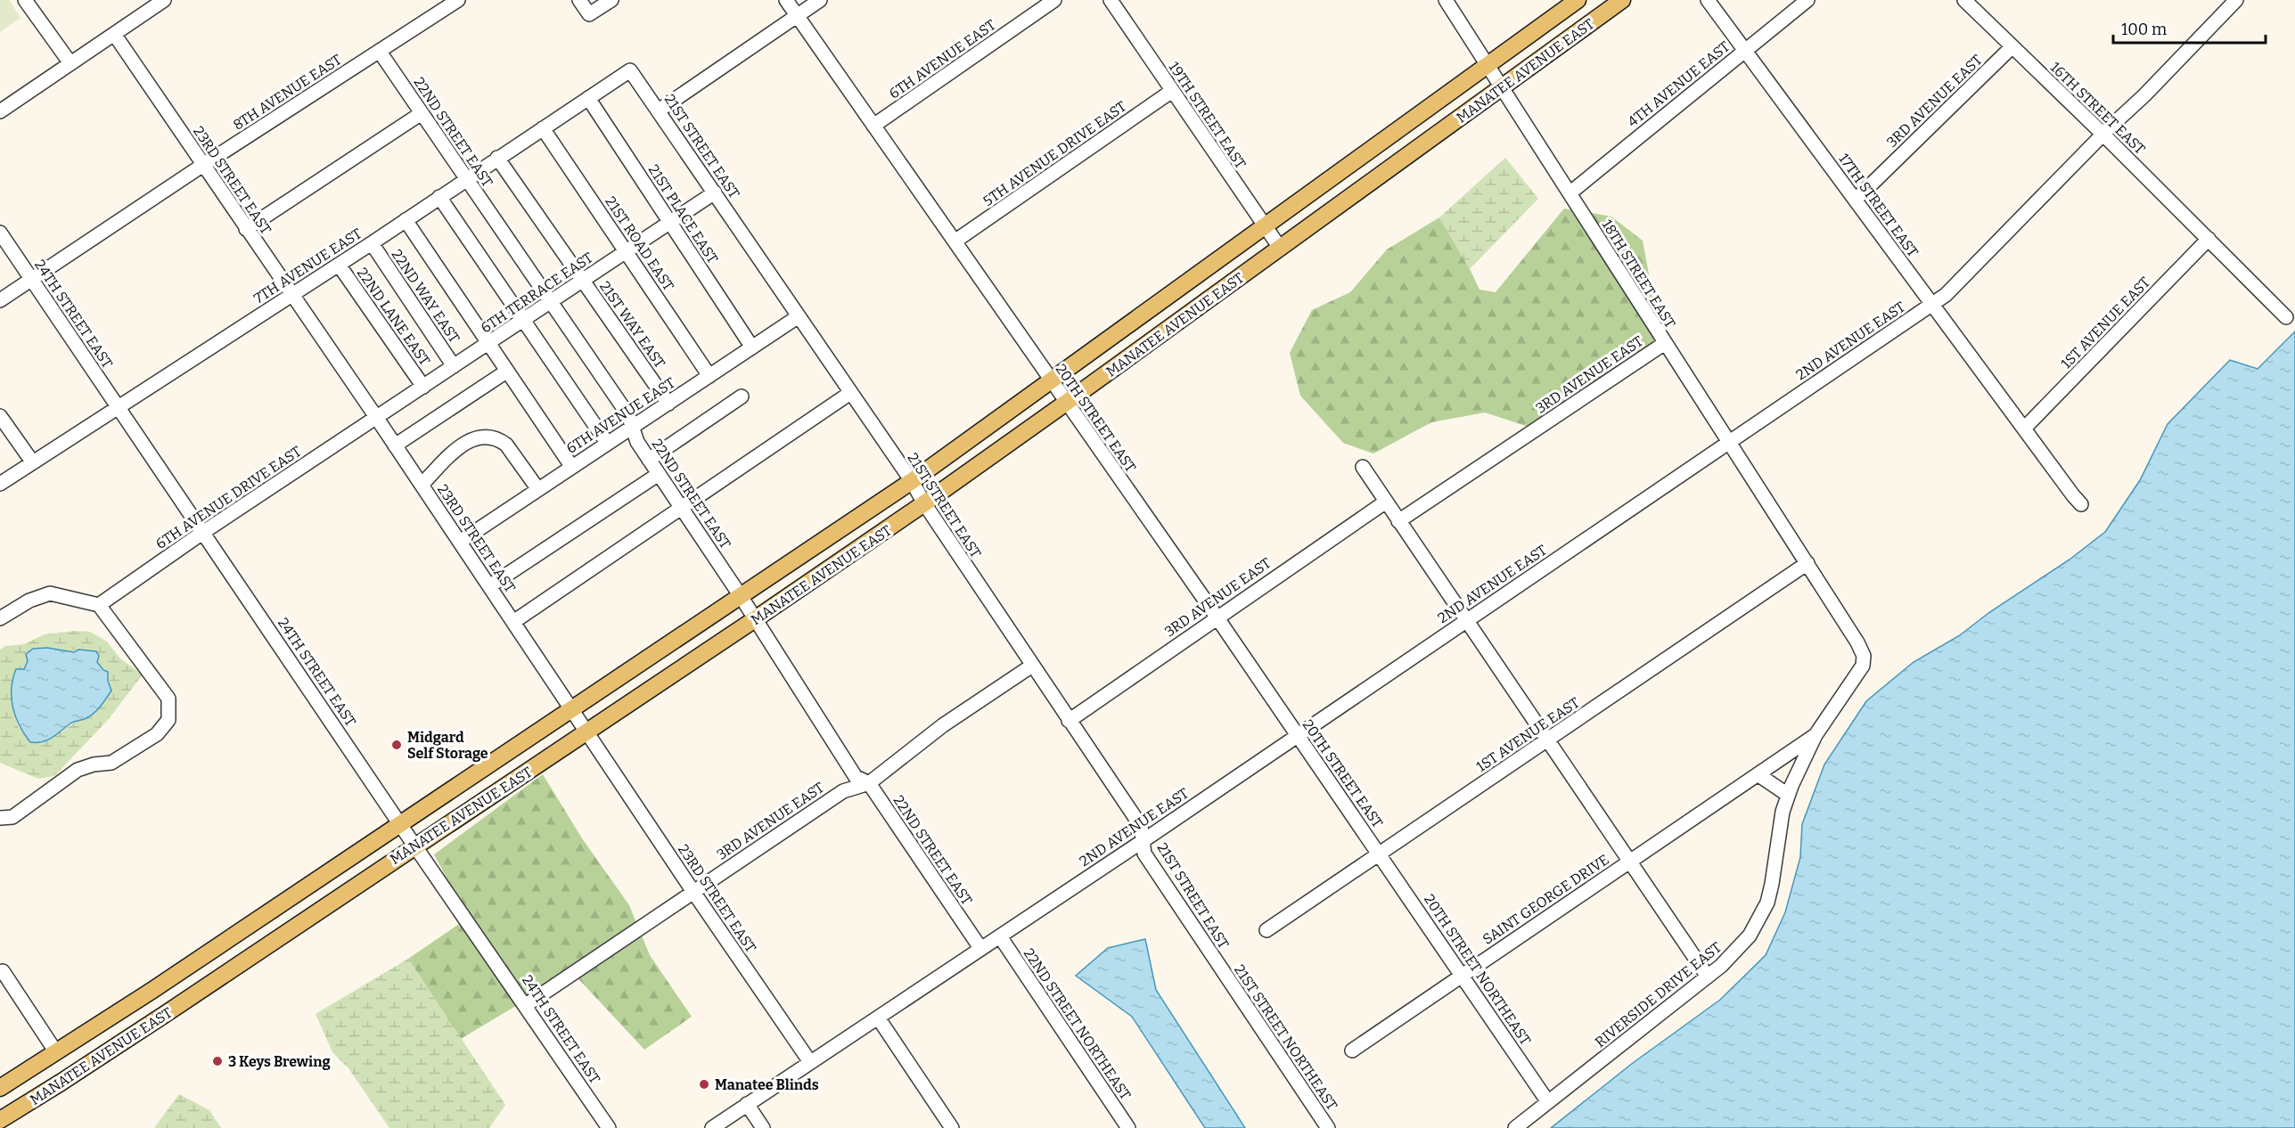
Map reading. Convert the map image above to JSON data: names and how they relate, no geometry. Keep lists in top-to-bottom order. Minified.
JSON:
{"streets":{"main road":["MANATEE AVENUE EAST"],"street":["6TH AVENUE EAST","4TH AVENUE EAST","8TH AVENUE EAST","3RD AVENUE EAST","16TH STREET EAST","19TH STREET EAST","22ND STREET EAST","21ST STREET EAST","5TH AVENUE DRIVE EAST","23RD STREET EAST","17TH STREET EAST","21ST PLACE EAST","21ST ROAD EAST","7TH AVENUE EAST","18TH STREET EAST","6TH TERRACE EAST","22ND WAY EAST","24TH STREET EAST","22ND LANE EAST","1ST AVENUE EAST","21ST WAY EAST","2ND AVENUE EAST","20TH STREET EAST","6TH AVENUE DRIVE EAST","SAINT GEORGE DRIVE","20TH STREET NORTHEAST","RIVERSIDE DRIVE EAST","22ND STREET NORTHEAST","21ST STREET NORTHEAST"]},"crossings":[["6TH AVENUE EAST","22ND STREET EAST"],["6TH AVENUE EAST","21ST STREET EAST"],["6TH AVENUE EAST","23RD STREET EAST"],["6TH AVENUE EAST","21ST PLACE EAST"],["6TH AVENUE EAST","21ST ROAD EAST"],["6TH AVENUE EAST","21ST WAY EAST"],["6TH AVENUE EAST","20TH STREET EAST"],["MANATEE AVENUE EAST","19TH STREET EAST"],["MANATEE AVENUE EAST","22ND STREET EAST"],["MANATEE AVENUE EAST","21ST STREET EAST"],["MANATEE AVENUE EAST","23RD STREET EAST"],["MANATEE AVENUE EAST","18TH STREET EAST"],["MANATEE AVENUE EAST","24TH STREET EAST"],["MANATEE AVENUE EAST","20TH STREET EAST"],["4TH AVENUE EAST","17TH STREET EAST"],["4TH AVENUE EAST","18TH STREET EAST"],["8TH AVENUE EAST","22ND STREET EAST"],["8TH AVENUE EAST","23RD STREET EAST"],["8TH AVENUE EAST","24TH STREET EAST"],["3RD AVENUE EAST","16TH STREET EAST"],["3RD AVENUE EAST","22ND STREET EAST"],["3RD AVENUE EAST","21ST STREET EAST"],["3RD AVENUE EAST","23RD STREET EAST"],["3RD AVENUE EAST","17TH STREET EAST"],["3RD AVENUE EAST","18TH STREET EAST"],["3RD AVENUE EAST","24TH STREET EAST"],["3RD AVENUE EAST","20TH STREET EAST"],["16TH STREET EAST","1ST AVENUE EAST"],["16TH STREET EAST","2ND AVENUE EAST"],["19TH STREET EAST","5TH AVENUE DRIVE EAST"],["22ND STREET EAST","7TH AVENUE EAST"],["22ND STREET EAST","6TH TERRACE EAST"],["22ND STREET EAST","2ND AVENUE EAST"],["21ST STREET EAST","7TH AVENUE EAST"],["21ST STREET EAST","6TH TERRACE EAST"],["21ST STREET EAST","2ND AVENUE EAST"],["21ST STREET EAST","21ST STREET NORTHEAST"],["5TH AVENUE DRIVE EAST","20TH STREET EAST"],["23RD STREET EAST","7TH AVENUE EAST"],["23RD STREET EAST","6TH TERRACE EAST"],["23RD STREET EAST","2ND AVENUE EAST"],["23RD STREET EAST","6TH AVENUE DRIVE EAST"],["17TH STREET EAST","1ST AVENUE EAST"],["17TH STREET EAST","2ND AVENUE EAST"],["21ST PLACE EAST","7TH AVENUE EAST"],["21ST PLACE EAST","6TH TERRACE EAST"],["21ST ROAD EAST","7TH AVENUE EAST"],["21ST ROAD EAST","6TH TERRACE EAST"],["7TH AVENUE EAST","22ND WAY EAST"],["7TH AVENUE EAST","24TH STREET EAST"],["7TH AVENUE EAST","22ND LANE EAST"],["7TH AVENUE EAST","21ST WAY EAST"],["18TH STREET EAST","1ST AVENUE EAST"],["18TH STREET EAST","2ND AVENUE EAST"],["18TH STREET EAST","SAINT GEORGE DRIVE"],["18TH STREET EAST","RIVERSIDE DRIVE EAST"],["6TH TERRACE EAST","22ND WAY EAST"],["6TH TERRACE EAST","22ND LANE EAST"],["6TH TERRACE EAST","21ST WAY EAST"],["6TH TERRACE EAST","6TH AVENUE DRIVE EAST"],["24TH STREET EAST","6TH AVENUE DRIVE EAST"],["1ST AVENUE EAST","20TH STREET EAST"],["1ST AVENUE EAST","20TH STREET NORTHEAST"],["2ND AVENUE EAST","20TH STREET EAST"],["2ND AVENUE EAST","22ND STREET NORTHEAST"],["20TH STREET EAST","20TH STREET NORTHEAST"],["SAINT GEORGE DRIVE","20TH STREET NORTHEAST"],["SAINT GEORGE DRIVE","RIVERSIDE DRIVE EAST"],["20TH STREET NORTHEAST","RIVERSIDE DRIVE EAST"]],"places":["Midgard Self Storage","3 Keys Brewing","Manatee Blinds"],"scale_bar":"100 m"}
